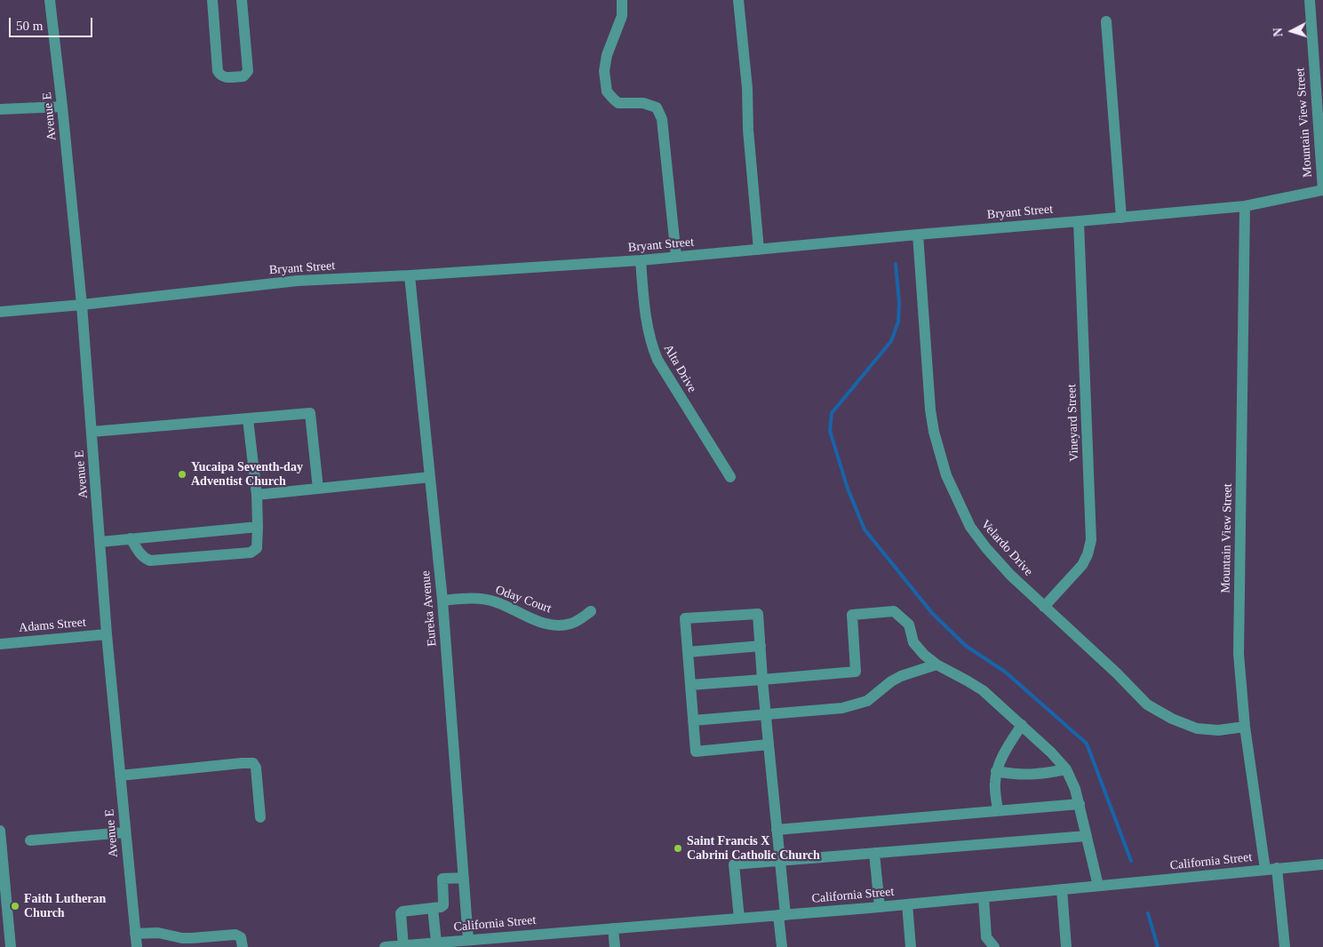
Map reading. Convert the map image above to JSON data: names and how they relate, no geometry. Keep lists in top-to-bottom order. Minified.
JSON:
{"streets":{"street":["Avenue E","Mountain View Street","Bryant Street","Alta Drive","Vineyard Street","Velardo Drive","Oday Court","Eureka Avenue","Adams Street","California Street"]},"crossings":[["Avenue E","Bryant Street"],["Avenue E","Adams Street"],["Mountain View Street","Bryant Street"],["Mountain View Street","Velardo Drive"],["Mountain View Street","California Street"],["Bryant Street","Alta Drive"],["Bryant Street","Vineyard Street"],["Bryant Street","Velardo Drive"],["Bryant Street","Eureka Avenue"],["Vineyard Street","Velardo Drive"],["Oday Court","Eureka Avenue"],["Eureka Avenue","California Street"]],"places":["Yucaipa Seventh-day Adventist Church","Saint Francis X Cabrini Catholic Church","Faith Lutheran Church"],"scale_bar":"50 m","north":"left"}
